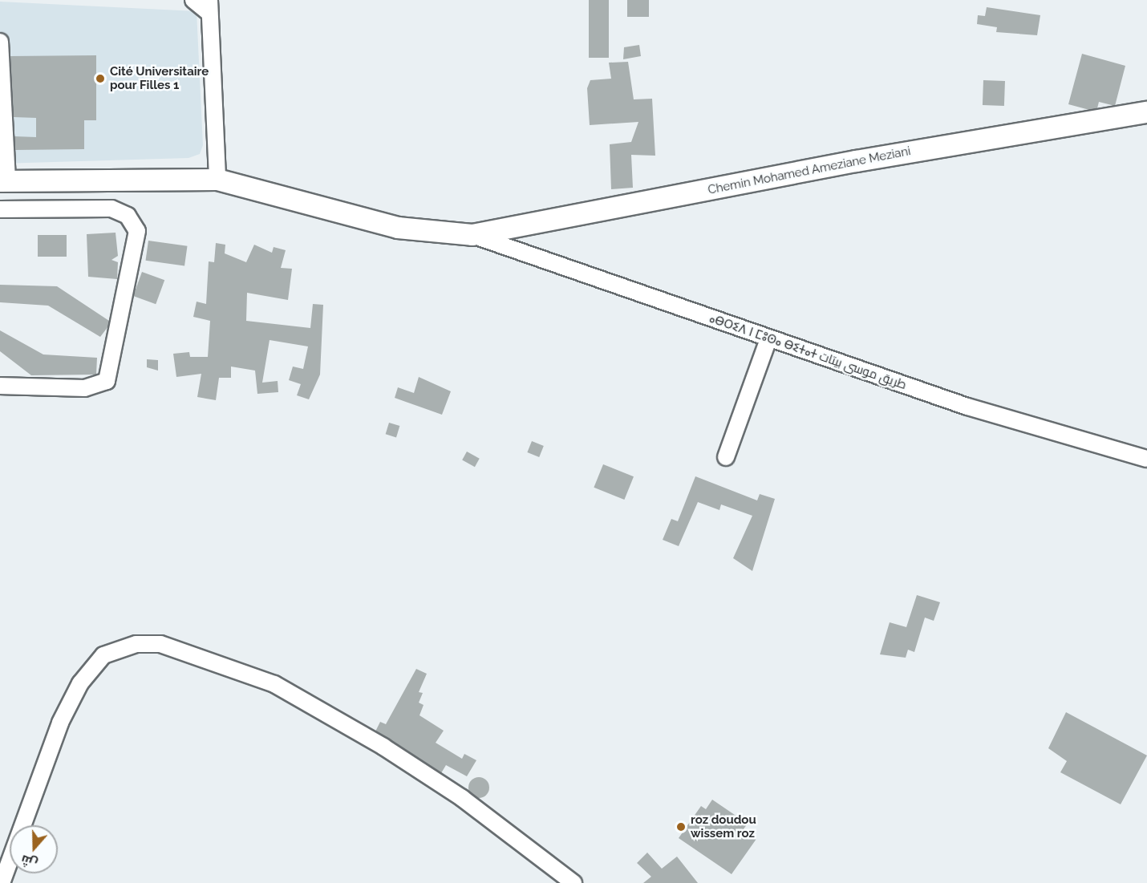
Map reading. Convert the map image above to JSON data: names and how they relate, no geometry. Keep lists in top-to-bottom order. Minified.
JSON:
{"streets":{"main road":["Chemin Mohamed Ameziane Meziani"],"street":["ⴰⴱⵔⵉⴷ ⵏ ⵎⵓⵙⴰ ⴱⵉⵜⴰⵜ طريق موسى بيتات"]},"crossings":[["Chemin Mohamed Ameziane Meziani","ⴰⴱⵔⵉⴷ ⵏ ⵎⵓⵙⴰ ⴱⵉⵜⴰⵜ طريق موسى بيتات"]],"places":["Cité Universitaire pour Filles 1","roz doudou wissem roz"],"north":"bottom"}
